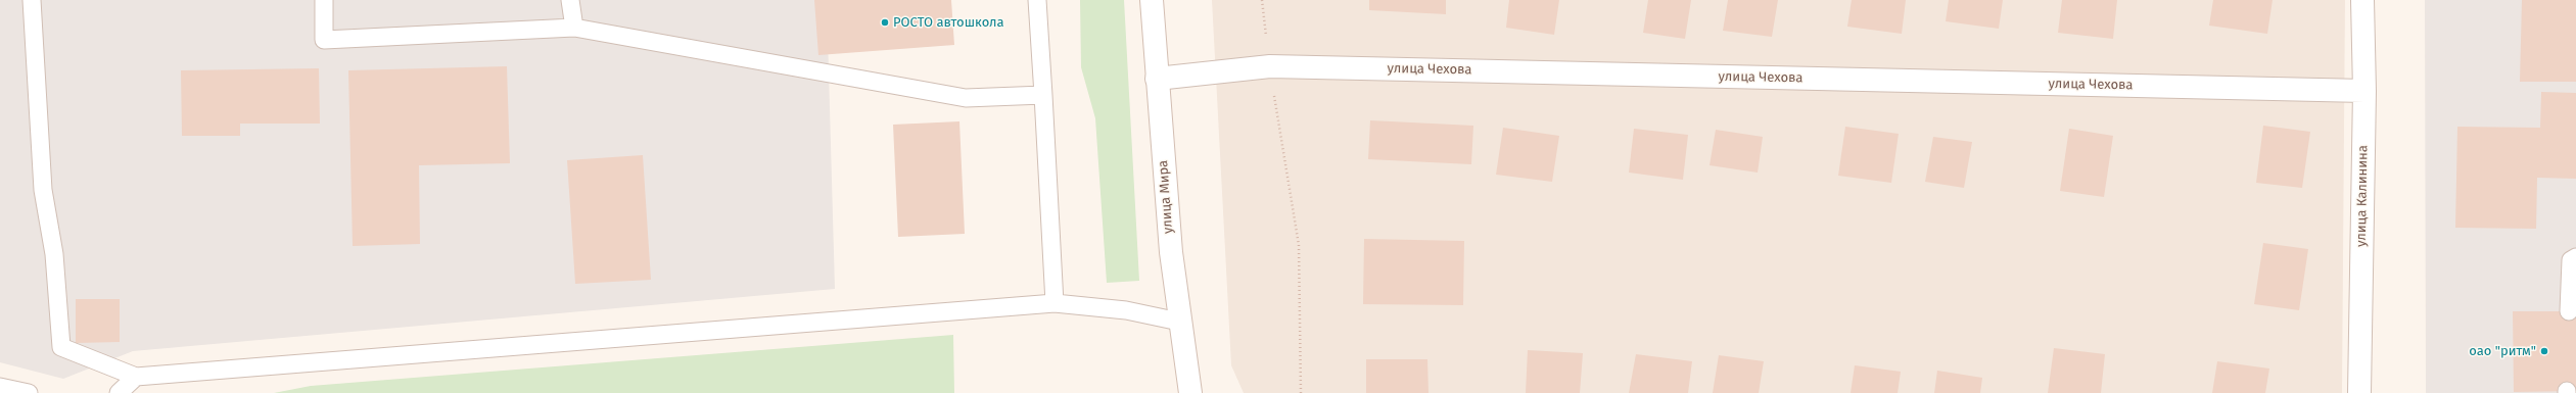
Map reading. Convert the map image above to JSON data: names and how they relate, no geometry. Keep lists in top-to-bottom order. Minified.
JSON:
{"streets":{"street":["улица Чехова","улица Калинина","улица Мира"]},"crossings":[["улица Чехова","улица Калинина"],["улица Чехова","улица Мира"]],"places":["РОСТО автошкола","оао \"ритм\""]}
